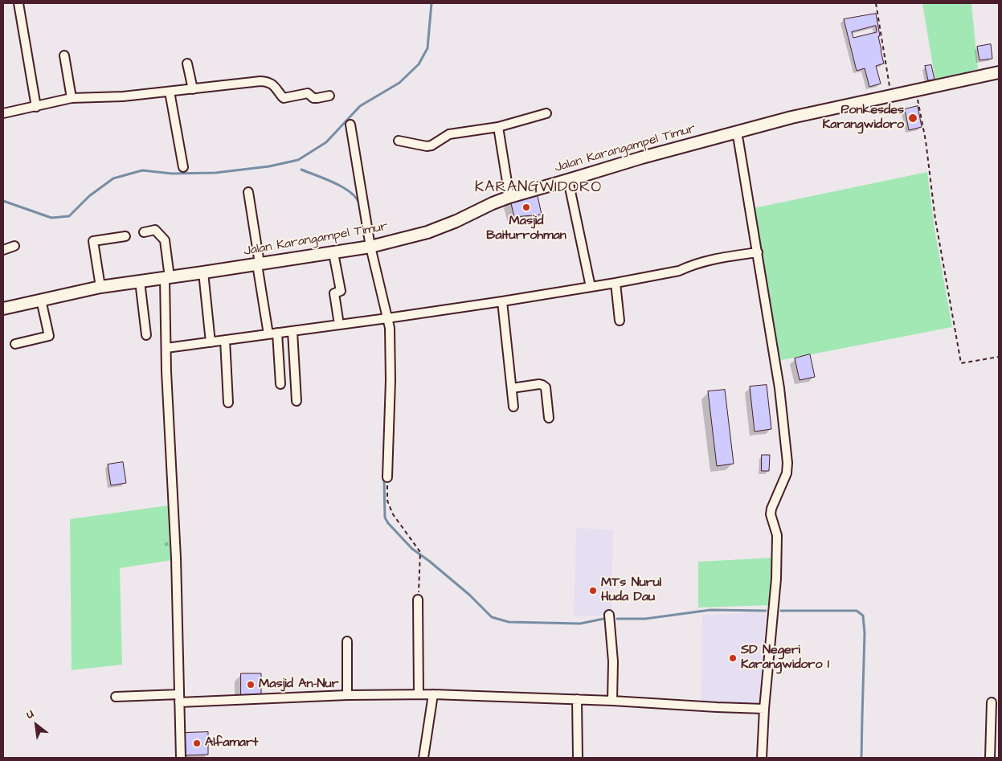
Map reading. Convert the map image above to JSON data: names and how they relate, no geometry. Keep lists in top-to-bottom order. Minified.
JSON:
{"streets":{"street":["Jalan Karangampel Timur"]},"districts":["KARANGWIDORO"],"places":["Ponkesdes Karangwidoro","Masjid Baiturrohman","MTs Nurul Huda Dau","SD Negeri Karangwidoro 1","Masjid An-Nur","Alfamart"],"north":"top left"}
